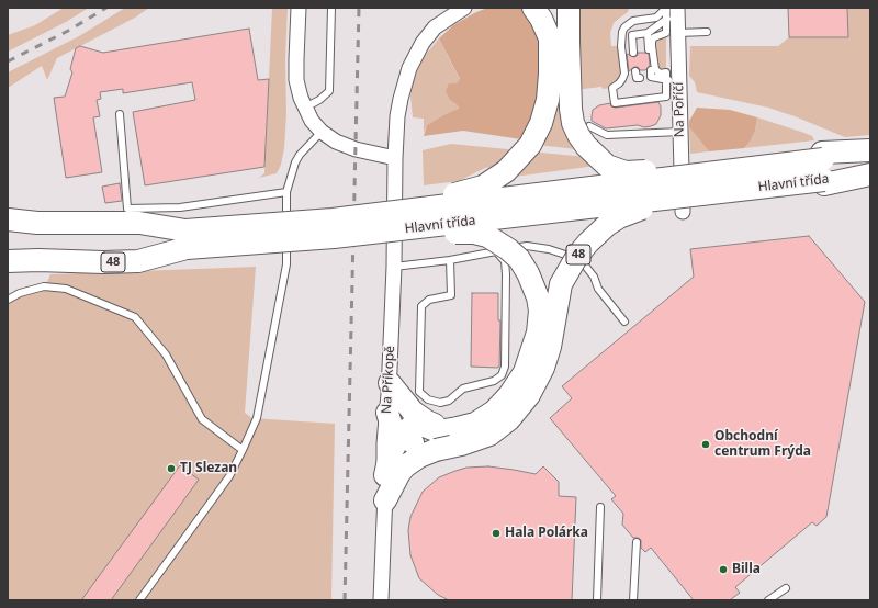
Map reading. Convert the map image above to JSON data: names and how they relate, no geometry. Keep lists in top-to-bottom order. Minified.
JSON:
{"streets":{"main road":["Hlavní třída","48"],"street":["Na Poříčí","Na Příkopě"]},"crossings":[["Hlavní třída","48"],["48","Na Příkopě"]],"places":["Obchodní centrum Frýda","TJ Slezan","Hala Polárka","Billa"]}
